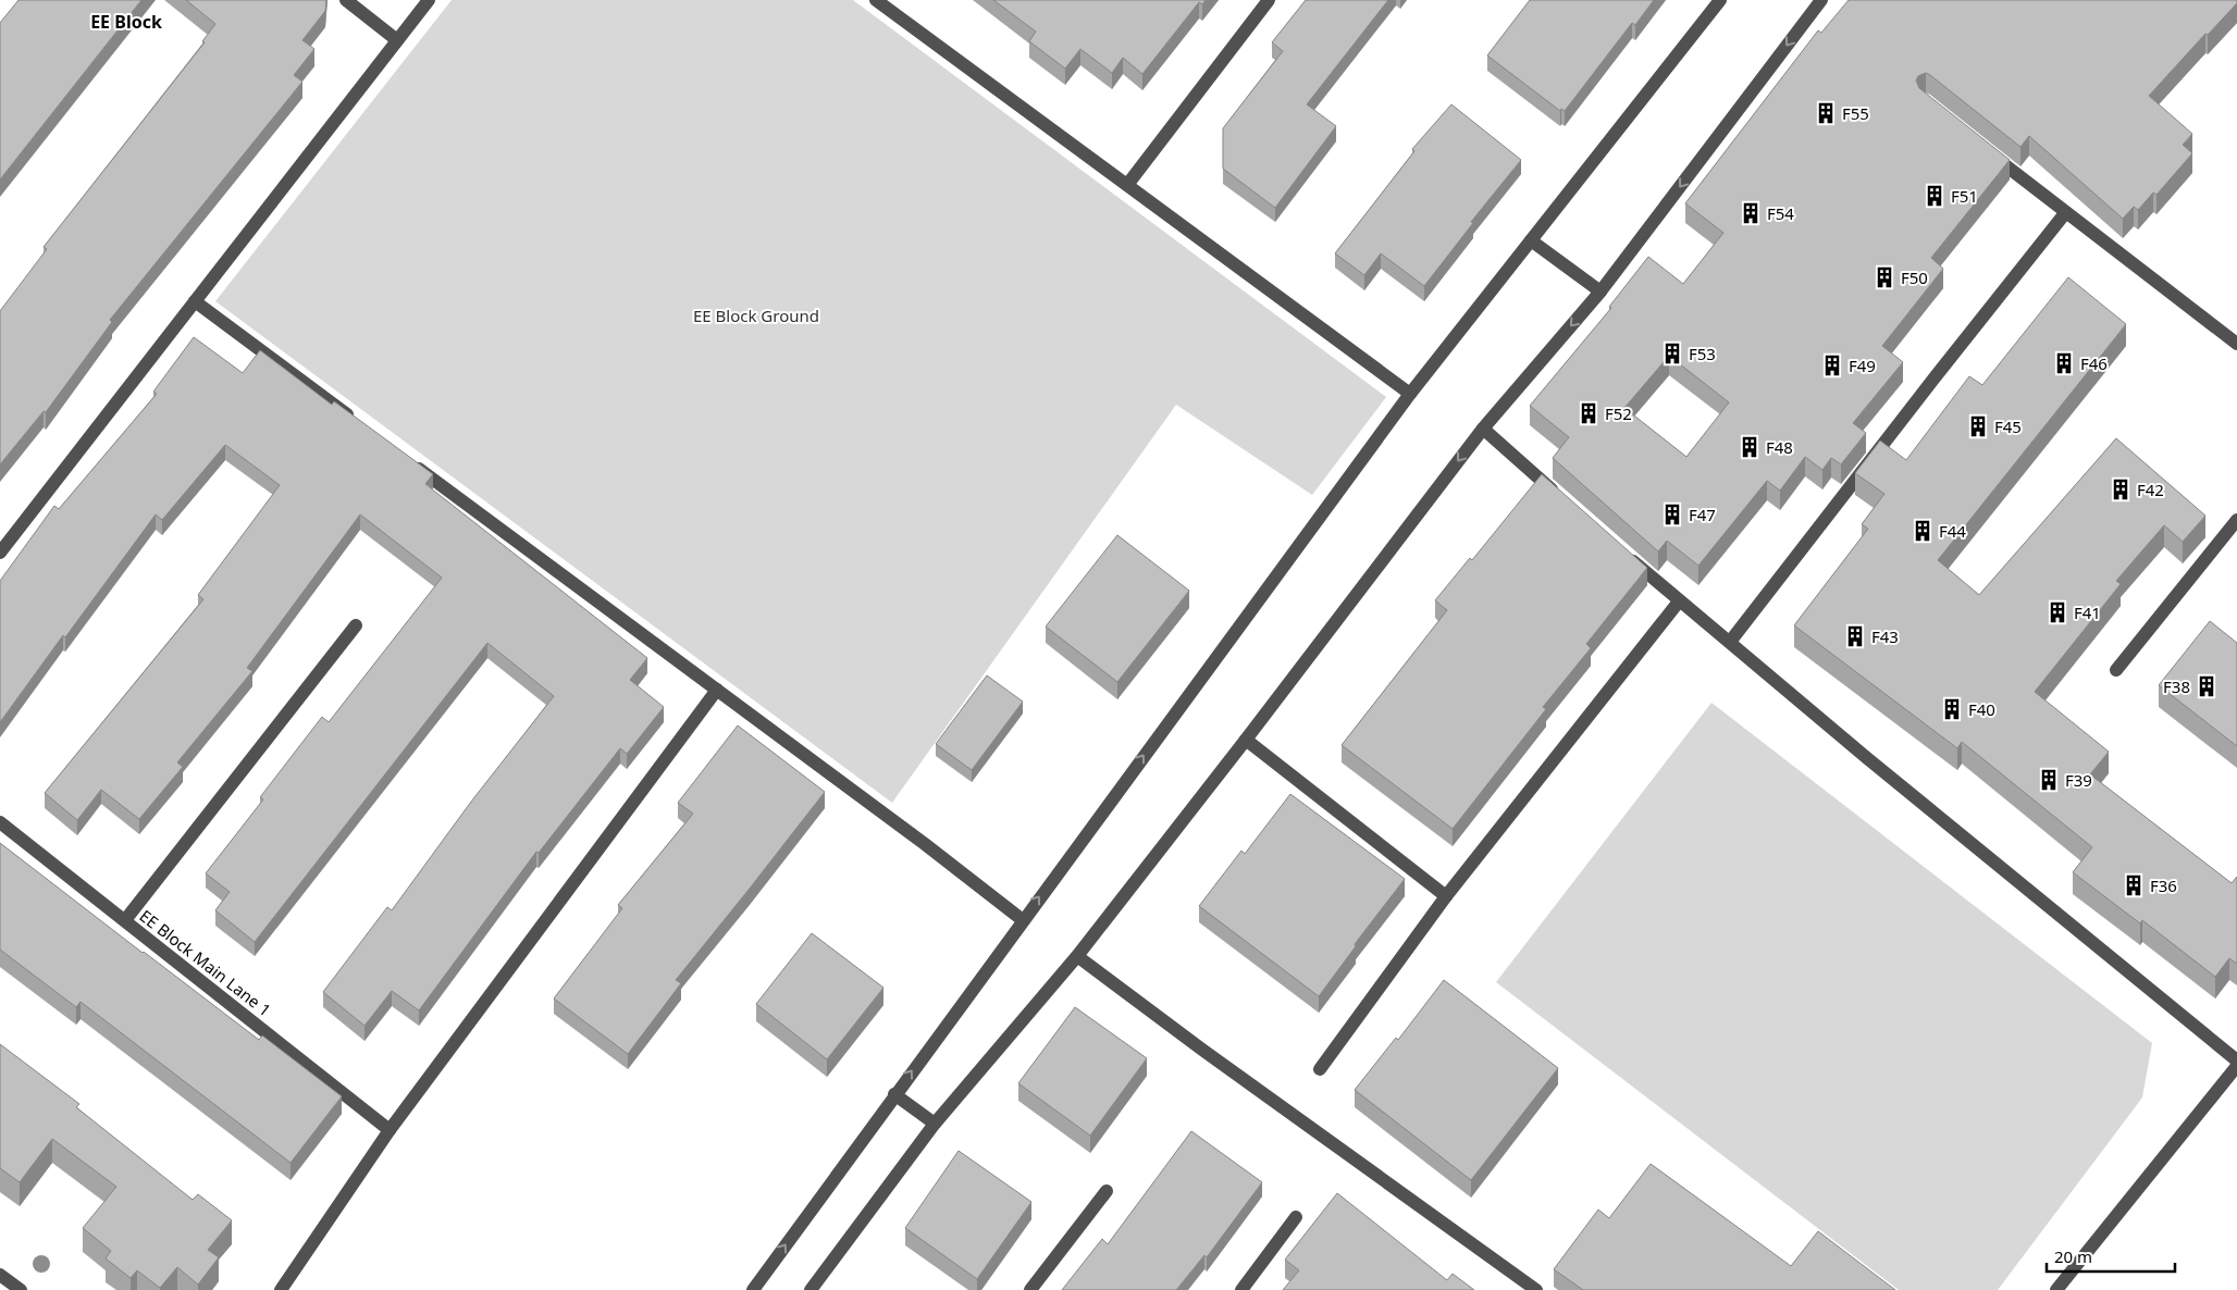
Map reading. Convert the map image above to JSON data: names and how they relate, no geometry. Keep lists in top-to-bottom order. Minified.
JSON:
{"streets":{"street":["EE Block Main Lane 1"]},"districts":["EE Block"],"parks":["EE Block Ground"],"places":{"building":["F55","F51","F54","F50","F53","F46","F49","F52","F45","F48","F42","F47","F44","F41","F43","F38","F40","F39","F36"]},"scale_bar":"20 m"}
